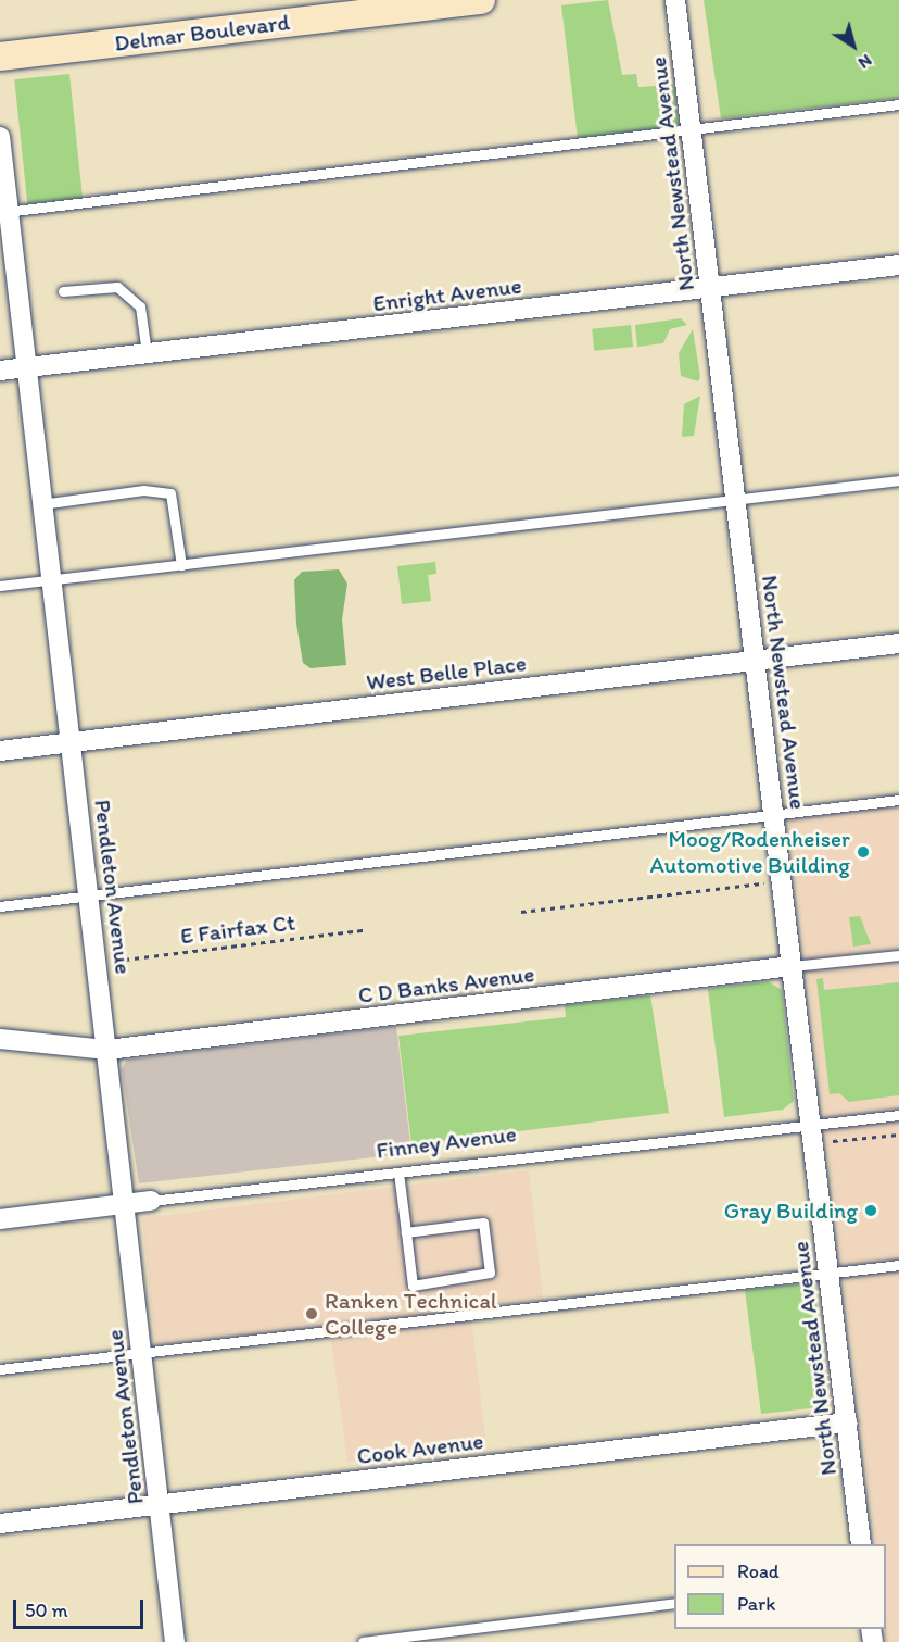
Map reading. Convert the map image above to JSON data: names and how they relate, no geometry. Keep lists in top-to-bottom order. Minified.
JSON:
{"streets":{"main road":["Delmar Boulevard"],"street":["North Newstead Avenue","Enright Avenue","West Belle Place","Pendleton Avenue","C D Banks Avenue","Finney Avenue","Cook Avenue"],"path":["E Fairfax Ct"]},"crossings":[["North Newstead Avenue","Enright Avenue"],["North Newstead Avenue","West Belle Place"],["North Newstead Avenue","C D Banks Avenue"],["North Newstead Avenue","Finney Avenue"],["North Newstead Avenue","Cook Avenue"],["Enright Avenue","Pendleton Avenue"],["West Belle Place","Pendleton Avenue"],["Pendleton Avenue","C D Banks Avenue"],["Pendleton Avenue","Finney Avenue"],["Pendleton Avenue","Cook Avenue"]],"places":["Moog/Rodenheiser Automotive Building","Gray Building","Ranken Technical College"],"legend":["Road","Park"],"scale_bar":"50 m","north":"bottom right"}
